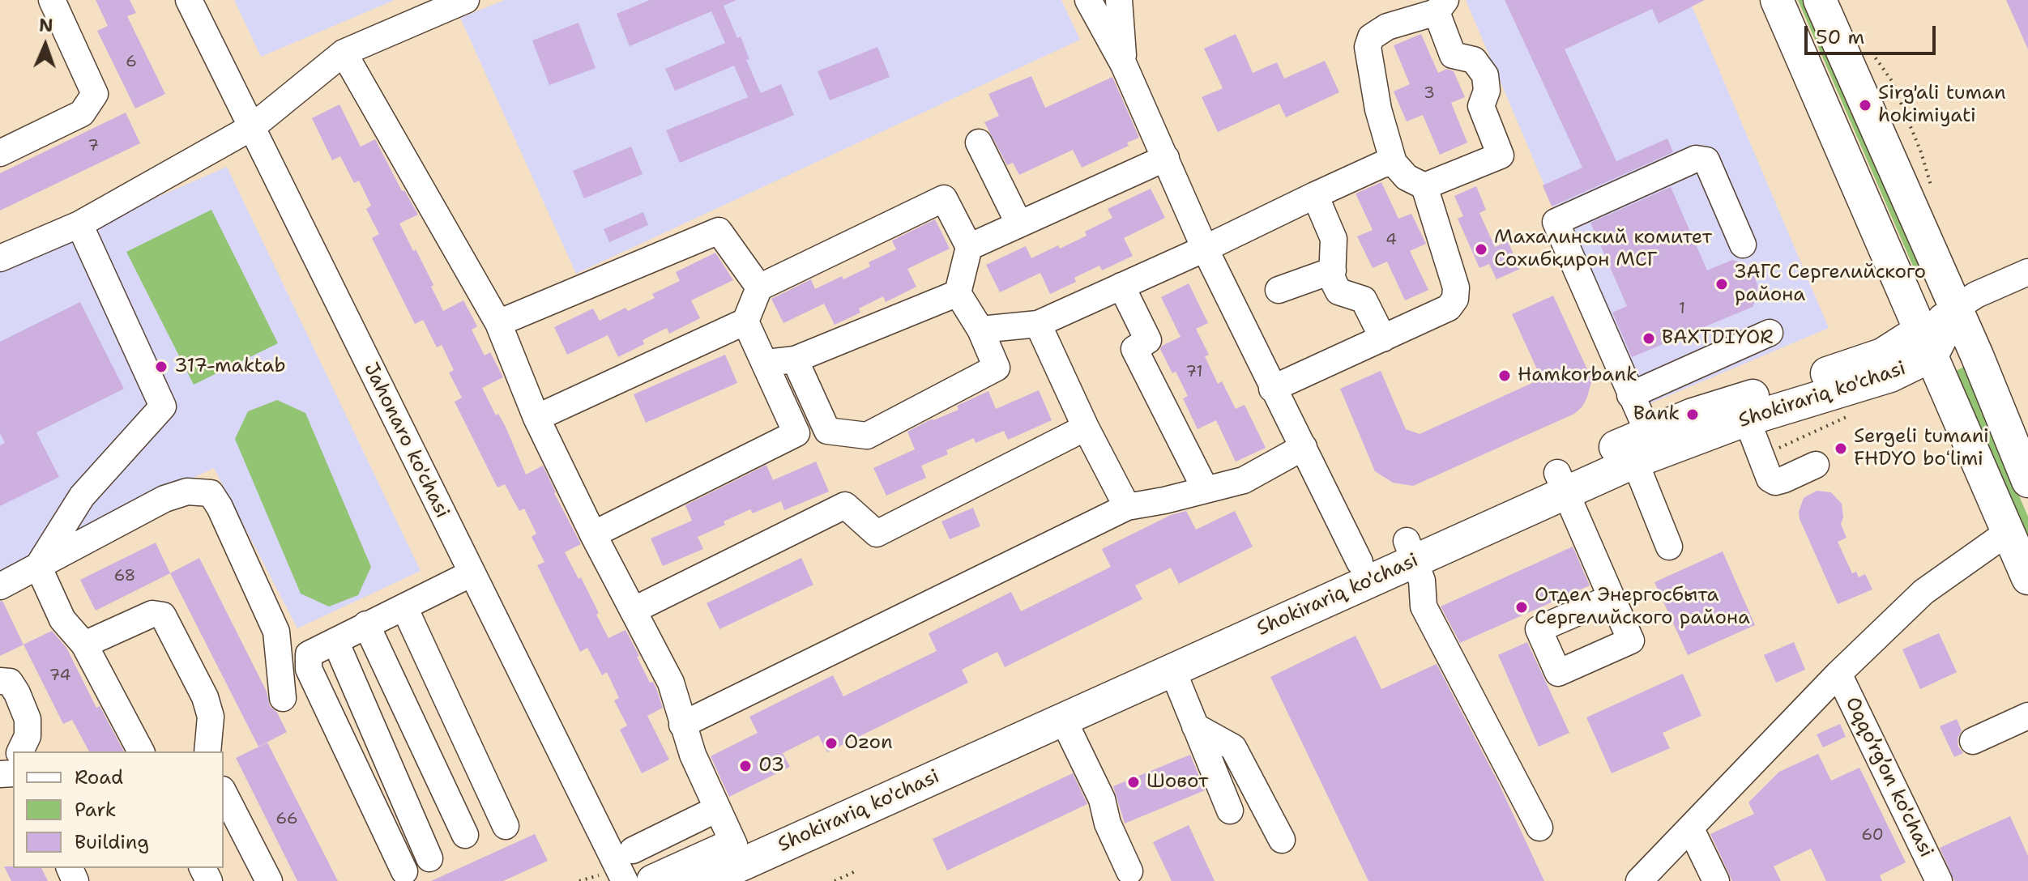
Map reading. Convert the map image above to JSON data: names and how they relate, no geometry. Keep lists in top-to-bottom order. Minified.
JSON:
{"streets":{"main road":["Shokirariq ko'chasi"],"street":["Jahonaro ko'chasi","Oqqo’rg’on ko'chasi"]},"places":["Sirg'ali tuman hokimiyati","Махалинский комитет Сохибқирон МСГ","ЗАГС Сергелийского района","BAXTDIYOR","317-maktab","Hamkorbank","Bank","Sergeli tumani FHDYO boʻlimi","Отдел Энергосбыта Сергелийского района","Ozon","03","Шовот"],"house_numbers":["6","3","7","4","1","71","68","74","66","60"],"legend":["Road","Park","Building"],"scale_bar":"50 m","north":"top"}
